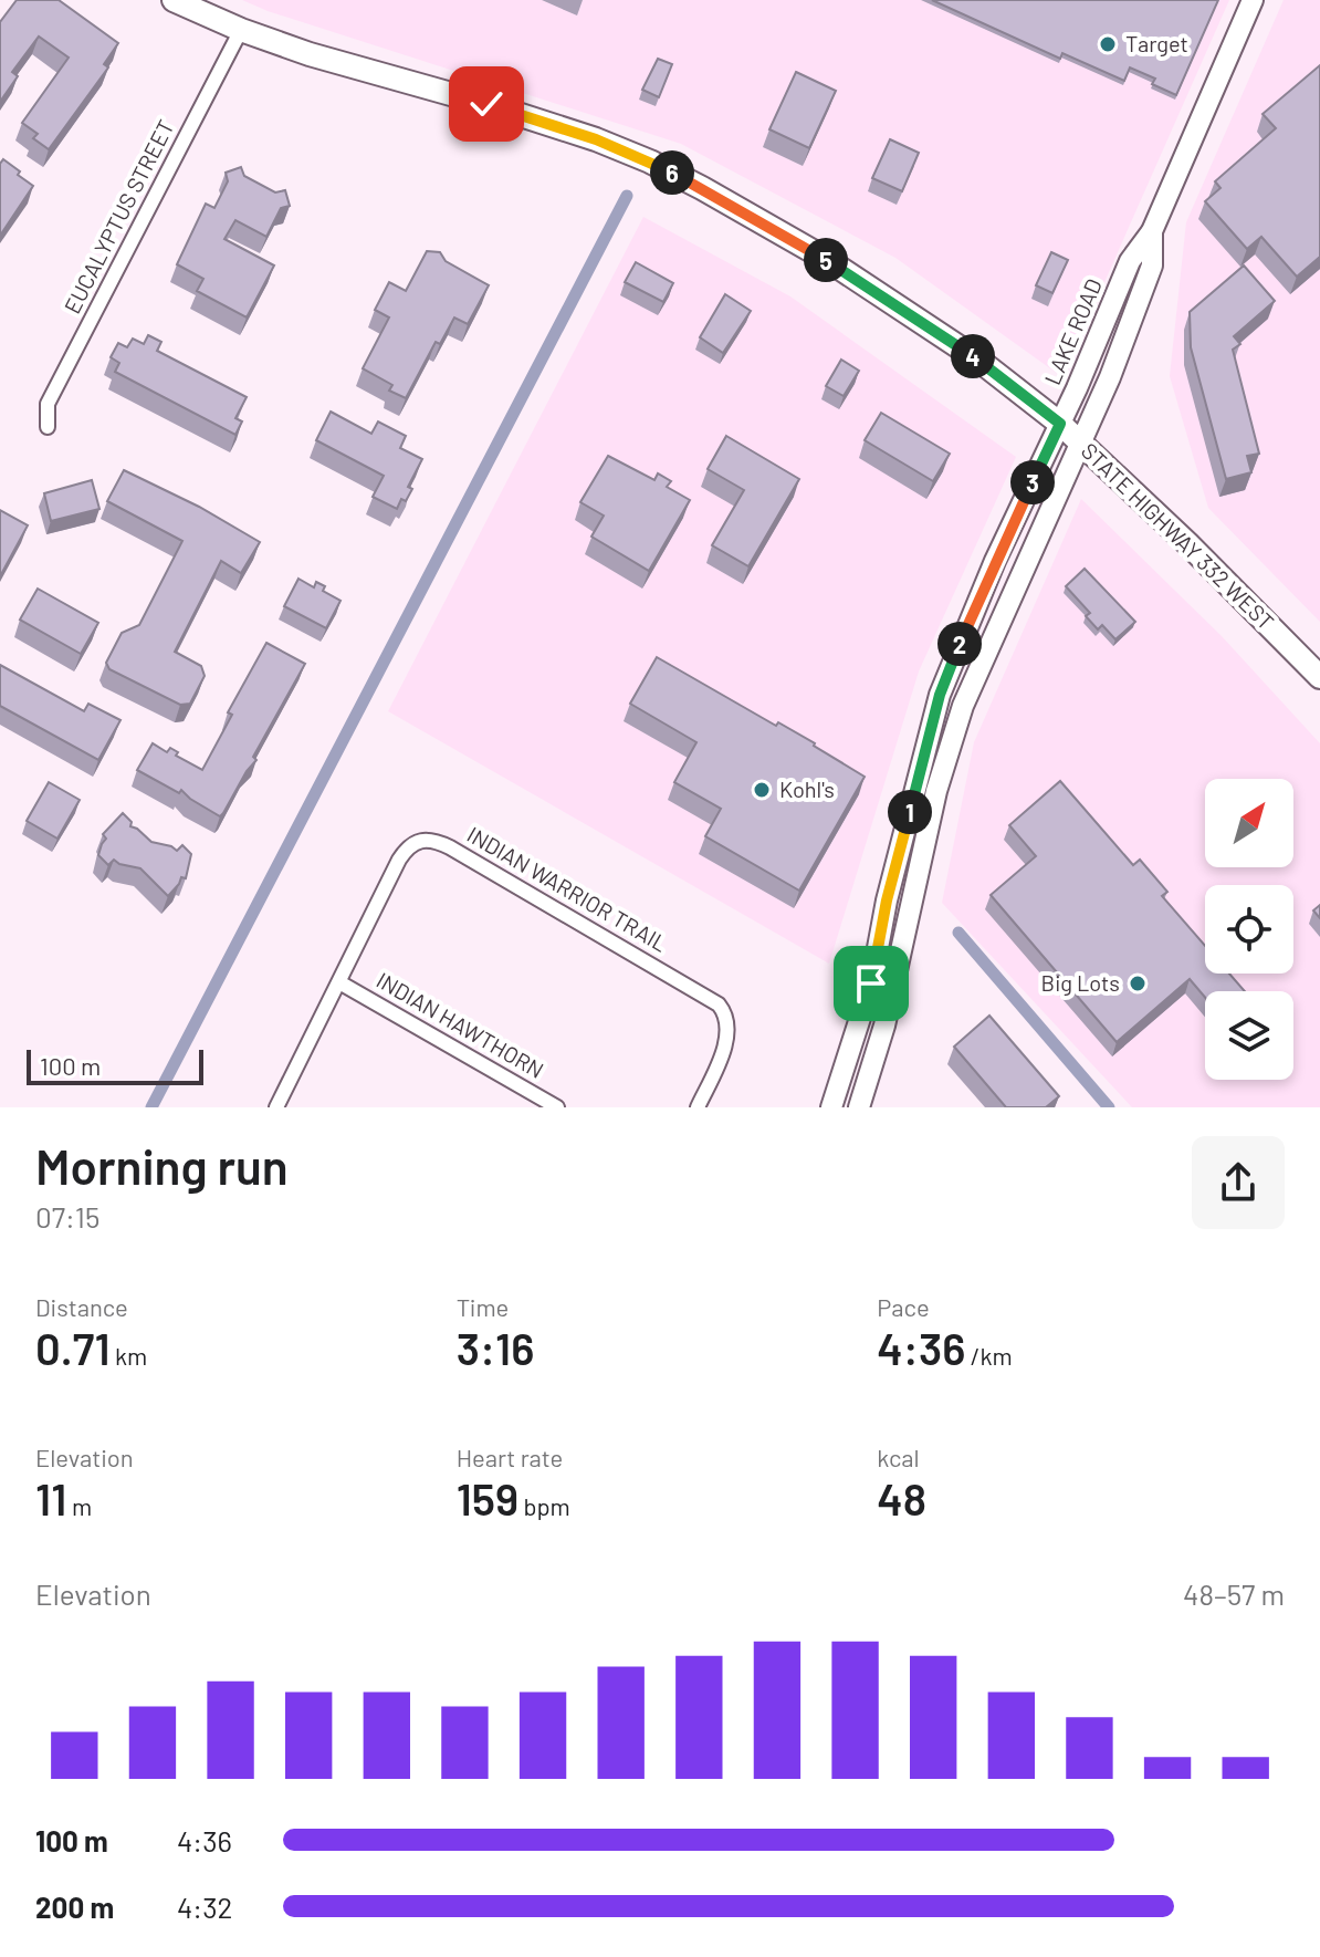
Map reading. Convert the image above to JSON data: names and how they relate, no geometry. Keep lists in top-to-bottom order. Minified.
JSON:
{"streets":{"main road":["STATE HIGHWAY 332 WEST"],"street":["EUCALYPTUS STREET","LAKE ROAD","INDIAN WARRIOR TRAIL","INDIAN HAWTHORN"]},"crossings":[["EUCALYPTUS STREET","STATE HIGHWAY 332 WEST"],["LAKE ROAD","STATE HIGHWAY 332 WEST"],["INDIAN WARRIOR TRAIL","INDIAN HAWTHORN"]],"places":["Target","Kohl's","Big Lots"],"scale_bar":"100 m","north":"top right","page":{"pins":["6","5","4","3","2","1"],"scale":"100 m","heading":["Morning run","07:15"],"stats":[["Distance","0.71 km"],["Time","3:16"],["Pace","4:36 /km"],["Elevation","11 m"],["Heart rate","159 bpm"],["kcal","48"]],"chart":["Elevation","48–57 m"],"list":[{"name":"100 m","note":"4:36"},{"name":"200 m","note":"4:32"}]}}
